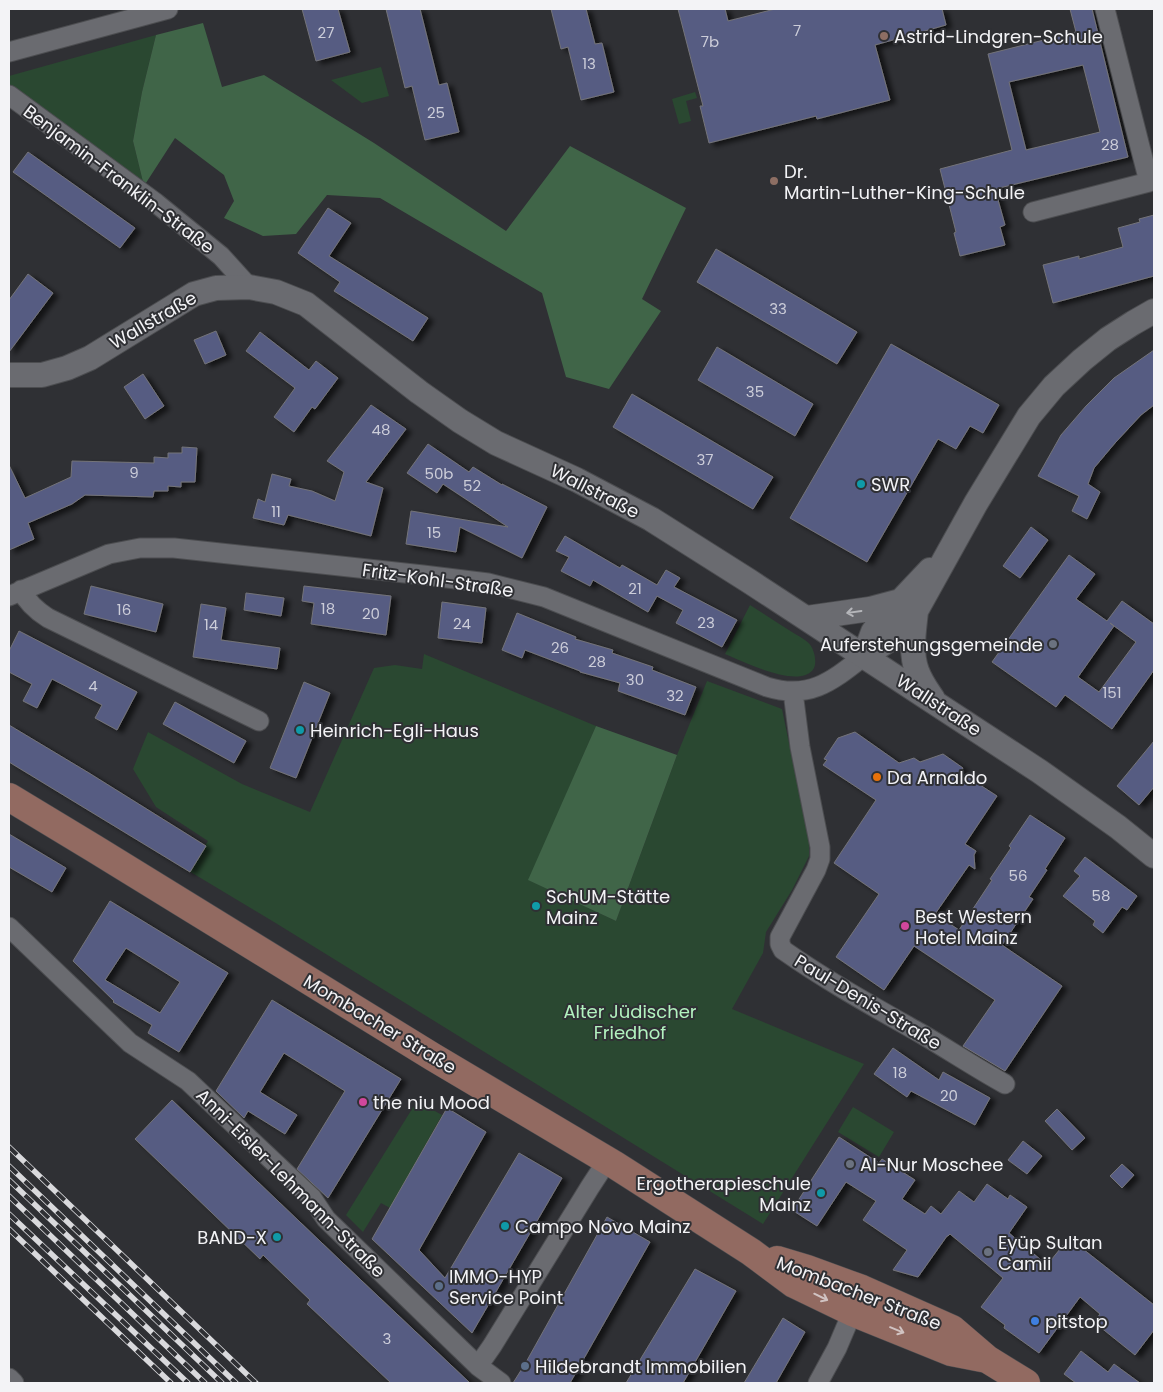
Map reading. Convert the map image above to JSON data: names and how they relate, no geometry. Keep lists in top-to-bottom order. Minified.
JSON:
{"streets":{"main road":["Mombacher Straße"],"street":["Benjamin-Franklin-Straße","Wallstraße","Fritz-Kohl-Straße","Paul-Denis-Straße","Anni-Eisler-Lehmann-Straße"]},"crossings":[["Benjamin-Franklin-Straße","Wallstraße"],["Wallstraße","Fritz-Kohl-Straße"],["Fritz-Kohl-Straße","Paul-Denis-Straße"]],"parks":["Alter Jüdischer Friedhof"],"places":["Astrid-Lindgren-Schule","Dr. Martin-Luther-King-Schule","SWR","Auferstehungsgemeinde","Heinrich-Egli-Haus","Da Arnaldo","SchUM-Stätte Mainz","Best Western Hotel Mainz","the niu Mood","Al-Nur Moschee","Ergotherapieschule Mainz","Campo Novo Mainz","BAND-X","Eyüp Sultan Camii","IMMO-HYP Service Point","pitstop","Hildebrandt Immobilien"],"house_numbers":["7","27","7b","13","25","28","33","35","48","37","9","50b","52","11","15","21","18","16","20","23","24","14","26","28","30","4","151","32","56","58","18","20","3"]}
